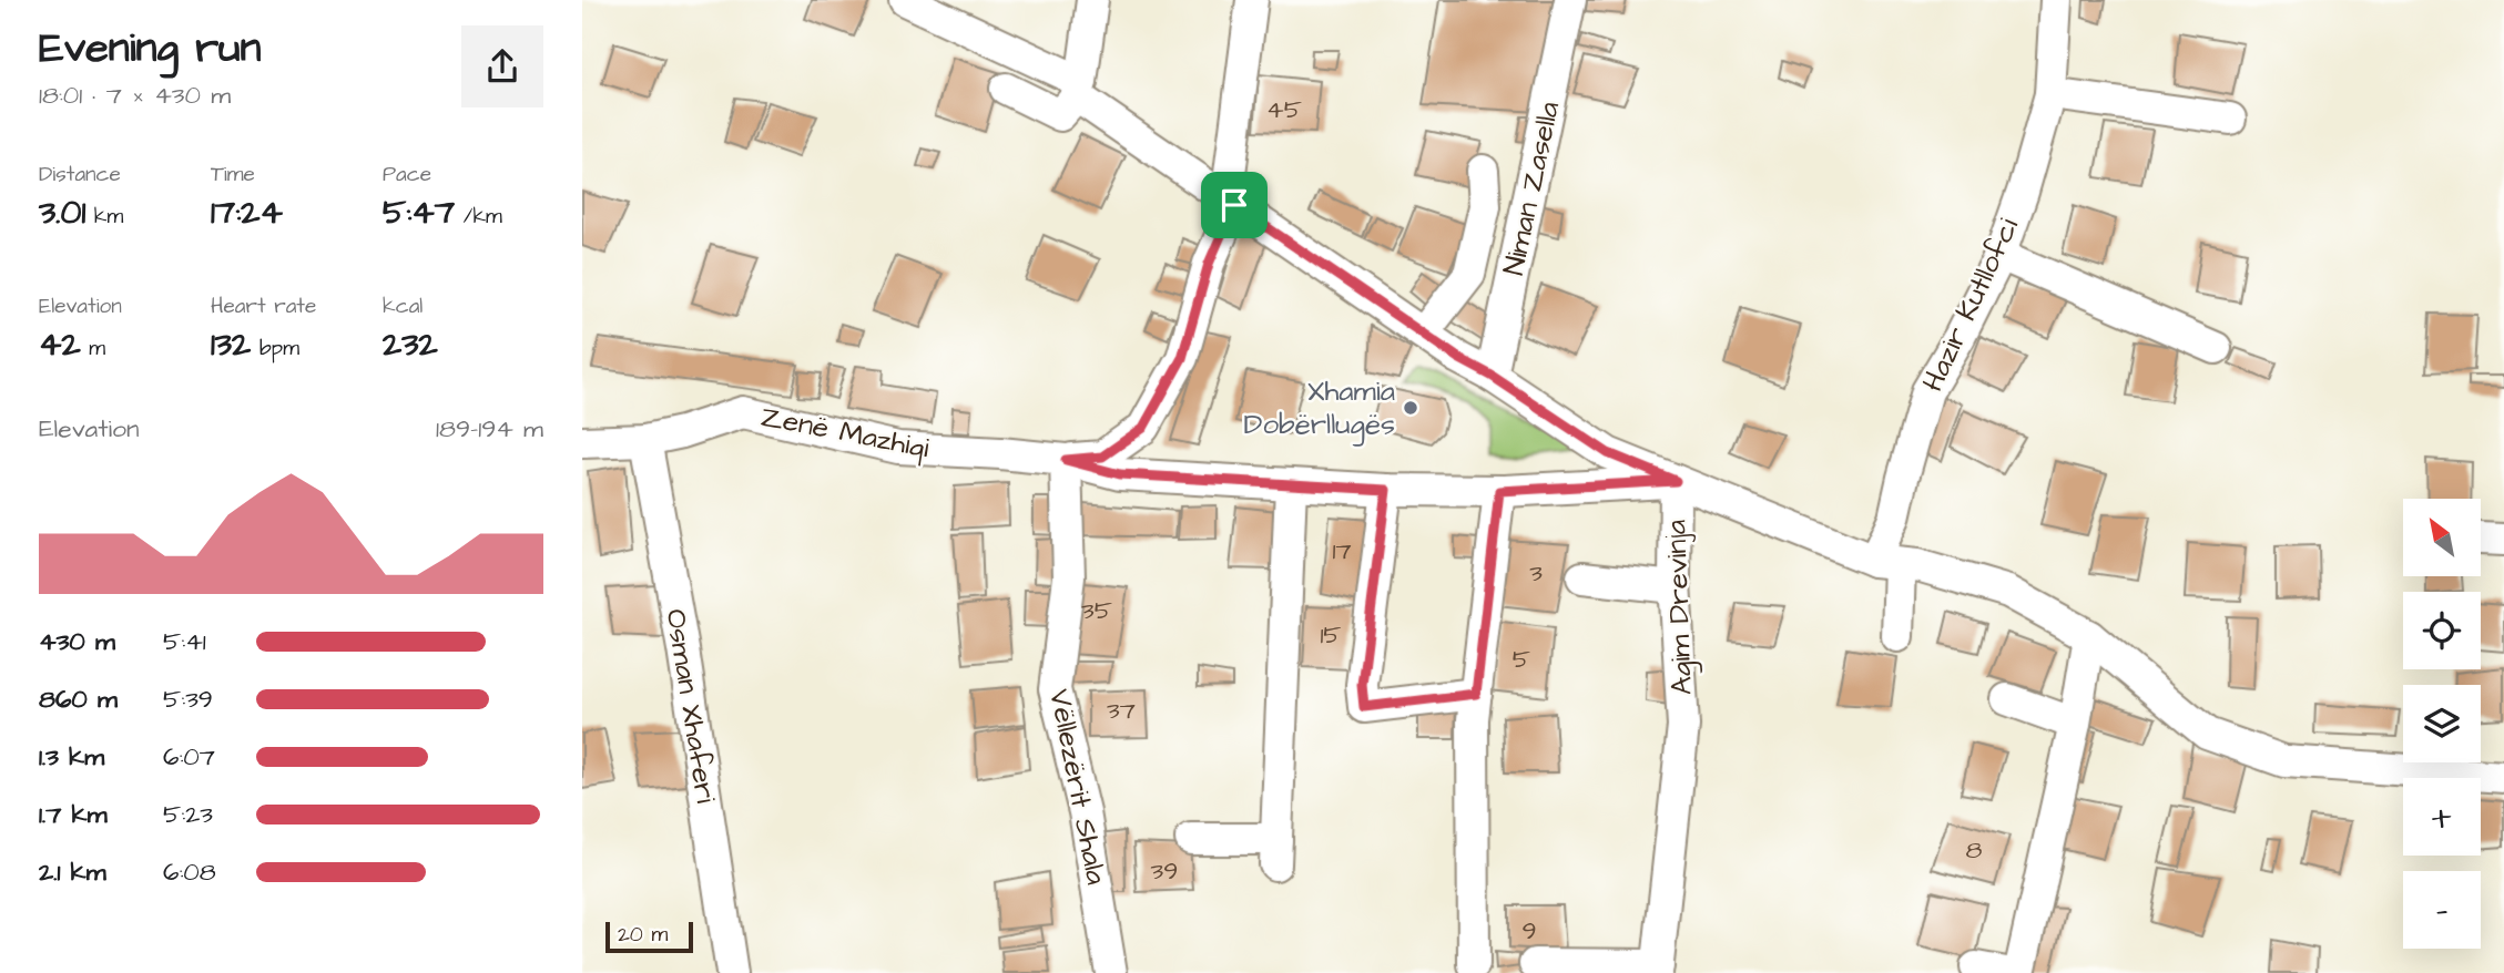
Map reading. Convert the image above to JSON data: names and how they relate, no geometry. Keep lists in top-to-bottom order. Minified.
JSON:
{"streets":{"street":["Niman Zasella","Hazir Kutllofci","Zenë Mazhiqi","Agim Drevinja","Osman Xhaferi","Vëllezërit Shala"]},"crossings":[["Zenë Mazhiqi","Agim Drevinja"],["Zenë Mazhiqi","Osman Xhaferi"],["Zenë Mazhiqi","Vëllezërit Shala"],["Agim Drevinja","Vëllezërit Shala"]],"places":["Xhamia Dobërllugës"],"house_numbers":["45","17","3","35","15","5","37","8","39","9"],"scale_bar":"20 m","north":"top left","page":{"heading":["Evening run","18:01 · 7 × 430 m"],"stats":[["Distance","3.01 km"],["Time","17:24"],["Pace","5:47 /km"],["Elevation","42 m"],["Heart rate","132 bpm"],["kcal","232"]],"chart":["Elevation","189–194 m"],"map_buttons":["+","−"],"list":[{"name":"430 m","note":"5:41"},{"name":"860 m","note":"5:39"},{"name":"1.3 km","note":"6:07"},{"name":"1.7 km","note":"5:23"},{"name":"2.1 km","note":"6:08"}],"scale":"20 m"}}
